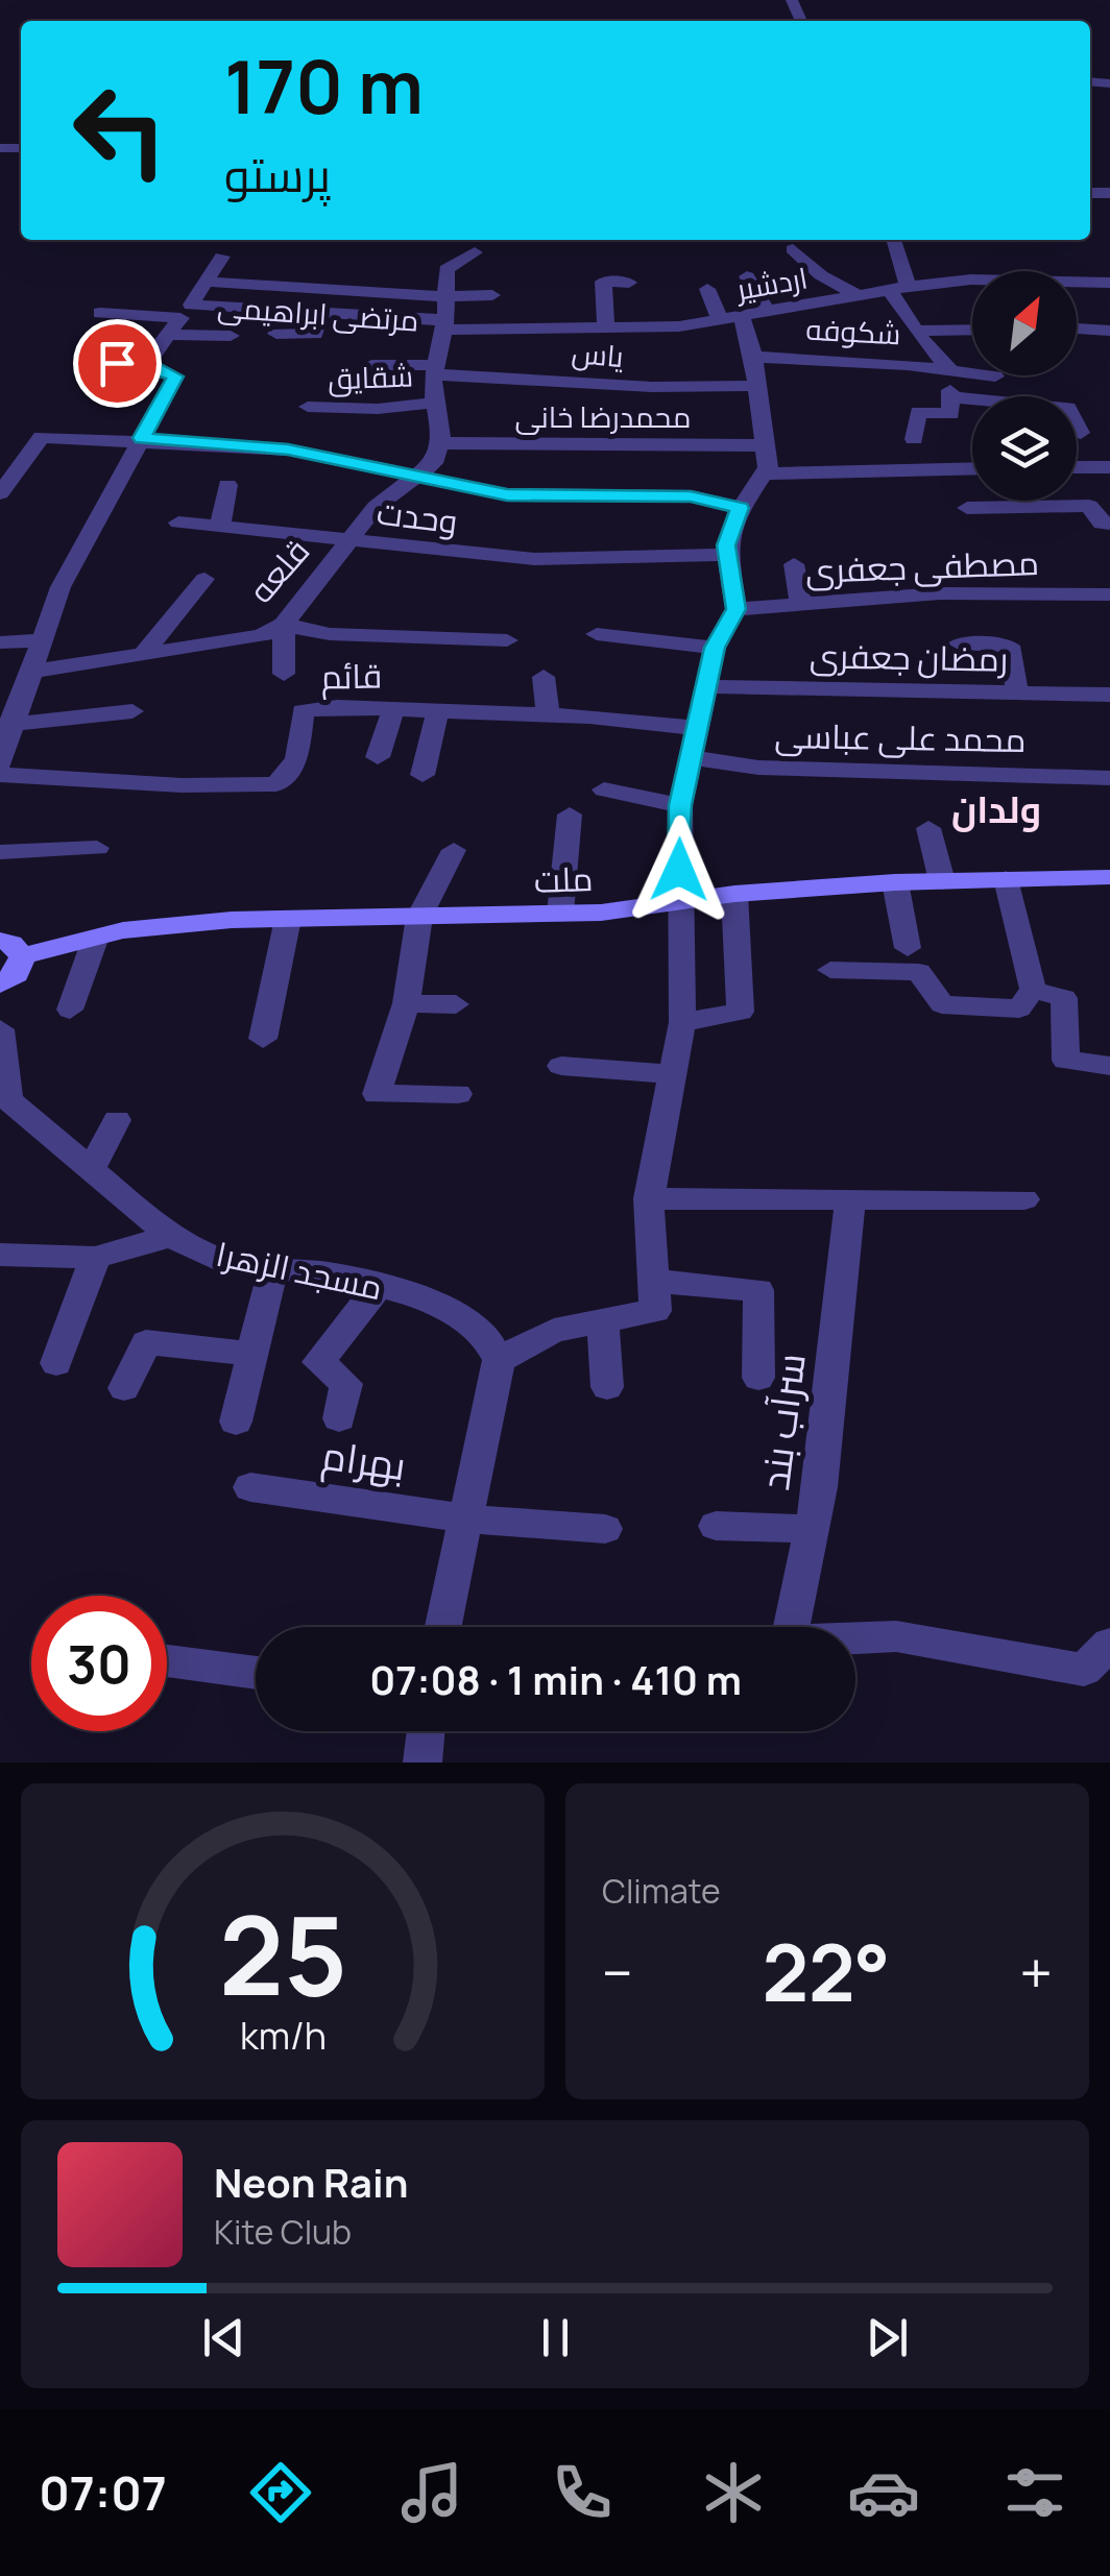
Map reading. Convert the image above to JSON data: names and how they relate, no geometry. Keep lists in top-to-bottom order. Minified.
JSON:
{"streets":{"street":["اردشیر","مرتضی ابراهیمی","شکوفه","یاس","شقایق","محمدرضا خانی","وحدت","مصطفی جعفری","قلعه","رمضان جعفری","قائم","محمد علی عباسی","ملت","مسجد الزهرا","سرآب بند","بهرام"]},"crossings":[["اردشیر","مرتضی ابراهیمی"],["محمدرضا خانی","قلعه"],["وحدت","قلعه"]],"districts":["ولدان"],"north":"top right","page":{"turn":["170 m","پرستو"],"limit":"30","trip":"07:08 · 1 min · 410 m","tile":"Climate","heat":["−","22°","+"],"song":["Neon Rain","Kite Club"],"tabs":"07:07","gauge":["25","km/h"]}}
